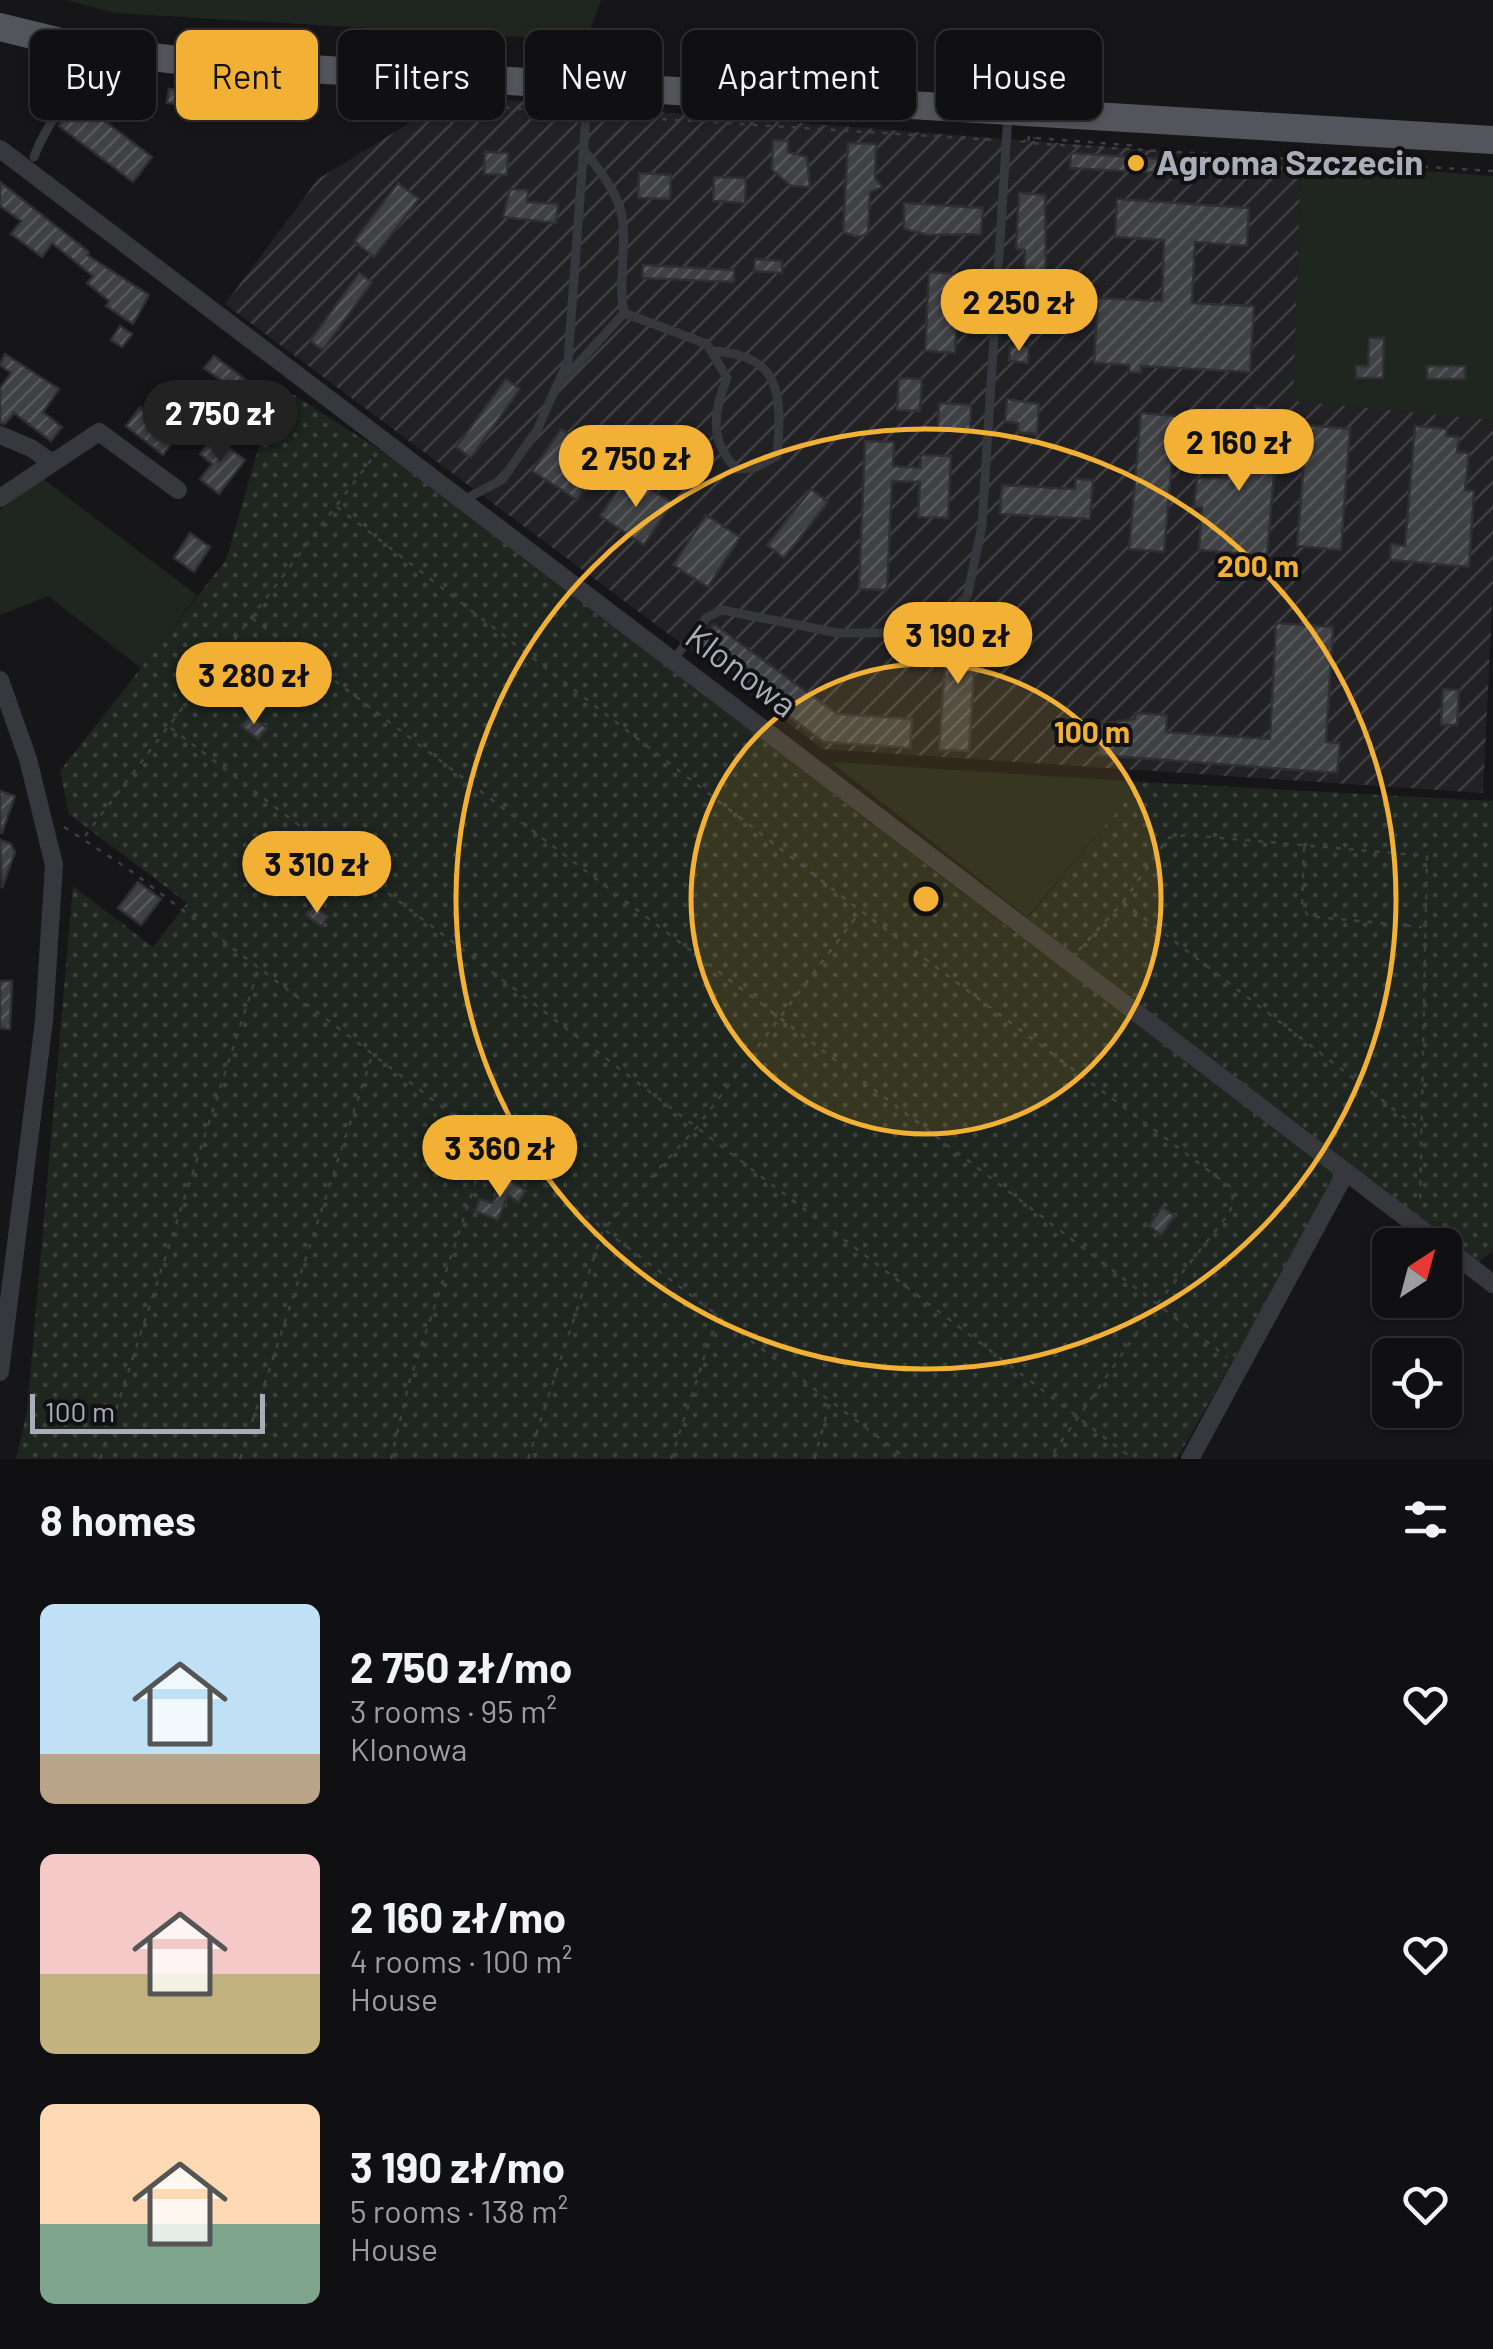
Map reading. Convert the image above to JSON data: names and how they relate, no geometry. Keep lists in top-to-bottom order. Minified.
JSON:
{"streets":{"street":["Klonowa"]},"places":["Agroma Szczecin"],"scale_bar":"100 m","north":"top right","page":{"chip":["Buy","Rent","Filters","New","Apartment","House"],"price":["2 250 zł","2 750 zł","2 160 zł","2 750 zł","3 190 zł","3 280 zł","3 310 zł","3 360 zł"],"scale":"100 m","heading":"8 homes","list":[{"name":"2 750 zł/mo","note":"3 rooms · 95 m² · Klonowa"},{"name":"2 160 zł/mo","note":"4 rooms · 100 m² · House"},{"name":"3 190 zł/mo","note":"5 rooms · 138 m² · House"}]},"rings":["200 m","100 m"]}
